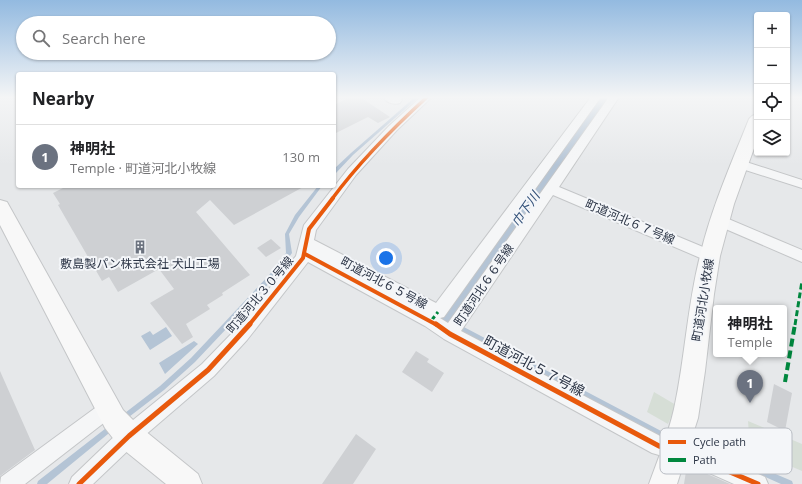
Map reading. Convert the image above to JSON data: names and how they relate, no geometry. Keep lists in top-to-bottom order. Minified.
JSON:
{"streets":{"street":["町道河北６７号線","町道河北６５号線","町道河北６６号線","町道河北３０号線","町道河北小牧線","町道河北５７号線"]},"crossings":[["町道河北６７号線","町道河北６６号線"],["町道河北６７号線","町道河北小牧線"],["町道河北６５号線","町道河北３０号線"],["町道河北６５号線","町道河北５７号線"],["町道河北６６号線","町道河北５７号線"],["町道河北３０号線","町道河北５７号線"]],"water":["巾下川"],"places":{"building":["敷島製パン株式会社 犬山工場"]},"legend":["Cycle path","Path"],"page":{"map_buttons":["+","−"],"search":"Search here","heading":"Nearby","list":[{"mark":"1","name":"神明社","note":"Temple · 町道河北小牧線","value":"130 m"}],"popup":["神明社","Temple"],"pins":"1"}}
